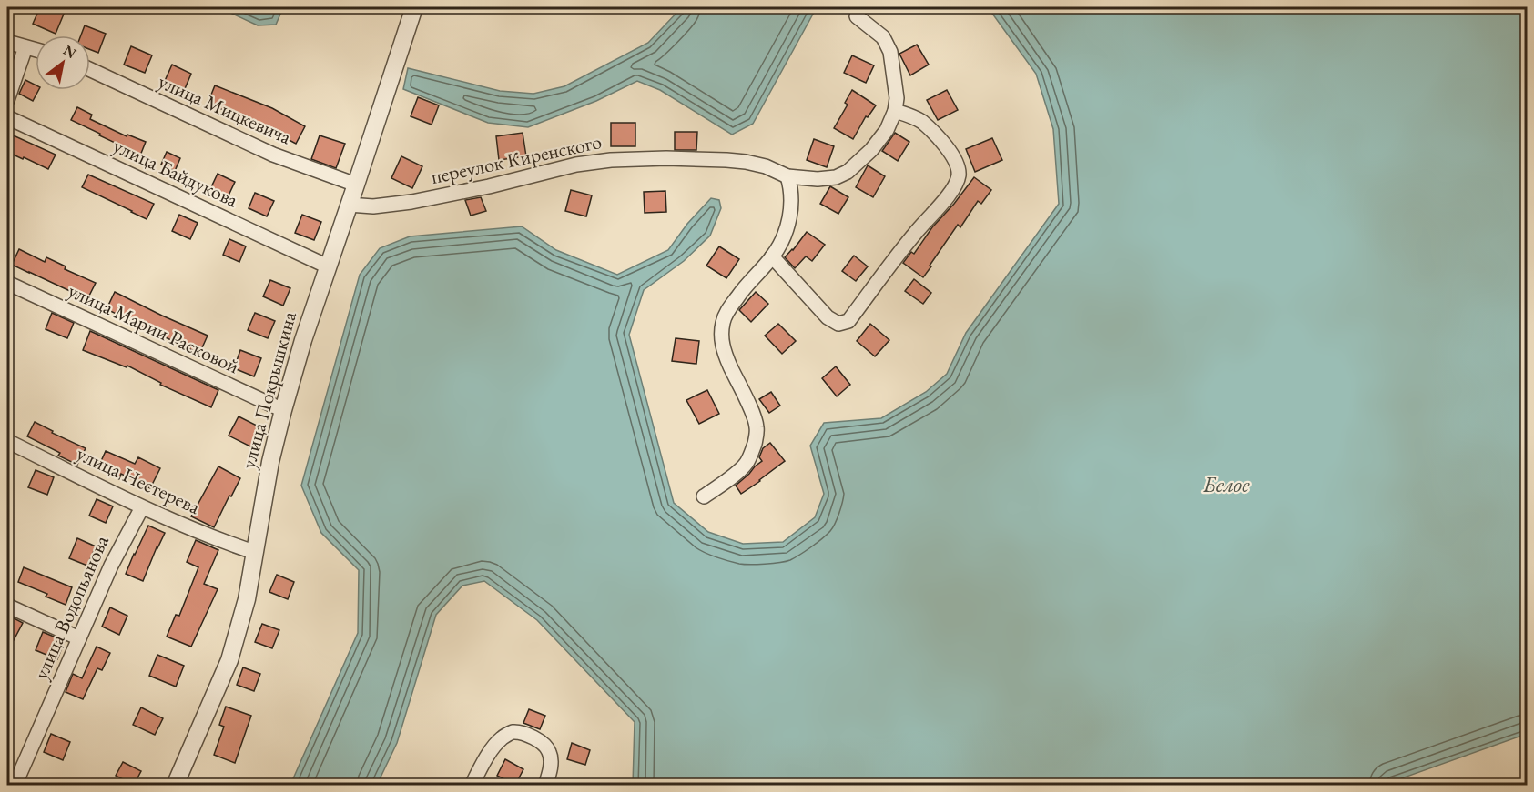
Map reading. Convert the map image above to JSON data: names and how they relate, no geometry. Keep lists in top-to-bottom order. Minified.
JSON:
{"streets":{"street":["улица Мицкевича","переулок Киренского","улица Байдукова","улица Марии Расковой","улица Покрышкина","улица Нестерева","улица Водопьянова"]},"crossings":[["улица Мицкевича","улица Покрышкина"],["переулок Киренского","улица Покрышкина"],["улица Байдукова","улица Покрышкина"],["улица Марии Расковой","улица Покрышкина"],["улица Покрышкина","улица Нестерева"],["улица Нестерева","улица Водопьянова"]],"water":["Белое"],"north":"top right"}
